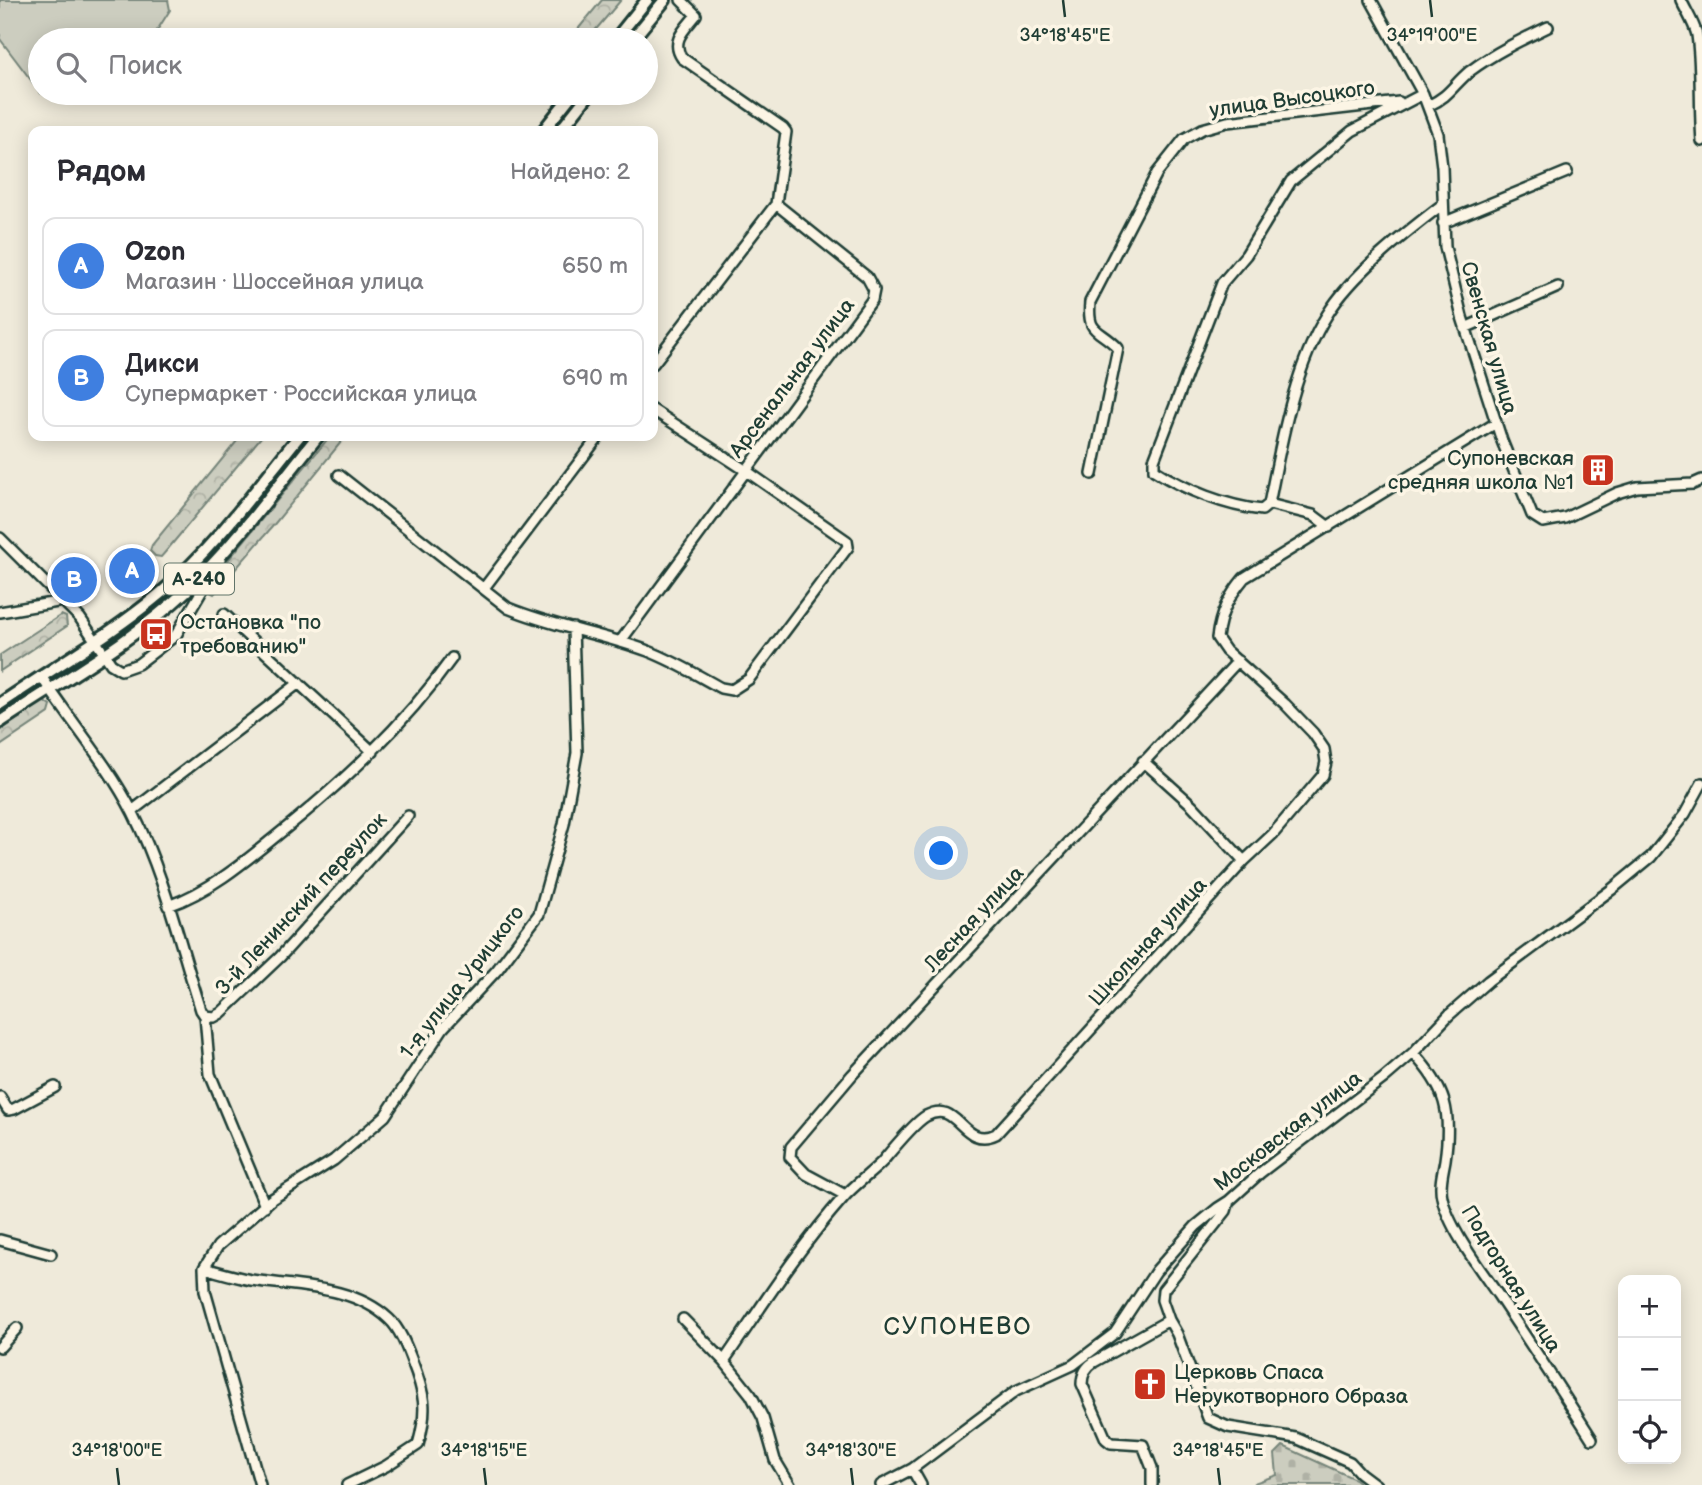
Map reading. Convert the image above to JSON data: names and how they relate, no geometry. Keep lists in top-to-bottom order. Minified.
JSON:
{"streets":{"main road":["А-240"],"street":["улица Высоцкого","Свенская улица","Арсенальная улица","3-й Ленинский переулок","Лесная улица","Школьная улица","1-я улица Урицкого","Московская улица","Подгорная улица"]},"crossings":[["Свенская улица","Школьная улица"],["А-240","3-й Ленинский переулок"],["Лесная улица","Школьная улица"],["Московская улица","Подгорная улица"]],"districts":["СУПОНЕВО"],"places":{"building":["Супоневская средняя школа №1"],"bus stop":["Остановка \"по требованию\""],"church":["Церковь Спаса Нерукотворного Образа"]},"page":{"search":"Поиск","heading":["Рядом","Найдено: 2"],"list":[{"mark":"A","name":"Ozon","note":"Магазин · Шоссейная улица","value":"650 m"},{"mark":"B","name":"Дикси","note":"Супермаркет · Российская улица","value":"690 m"}],"pins":["A","B"],"map_buttons":["+","−"]},"coordinates":["34°18'45\"E","34°19'00\"E","34°18'00\"E","34°18'15\"E","34°18'30\"E"]}
